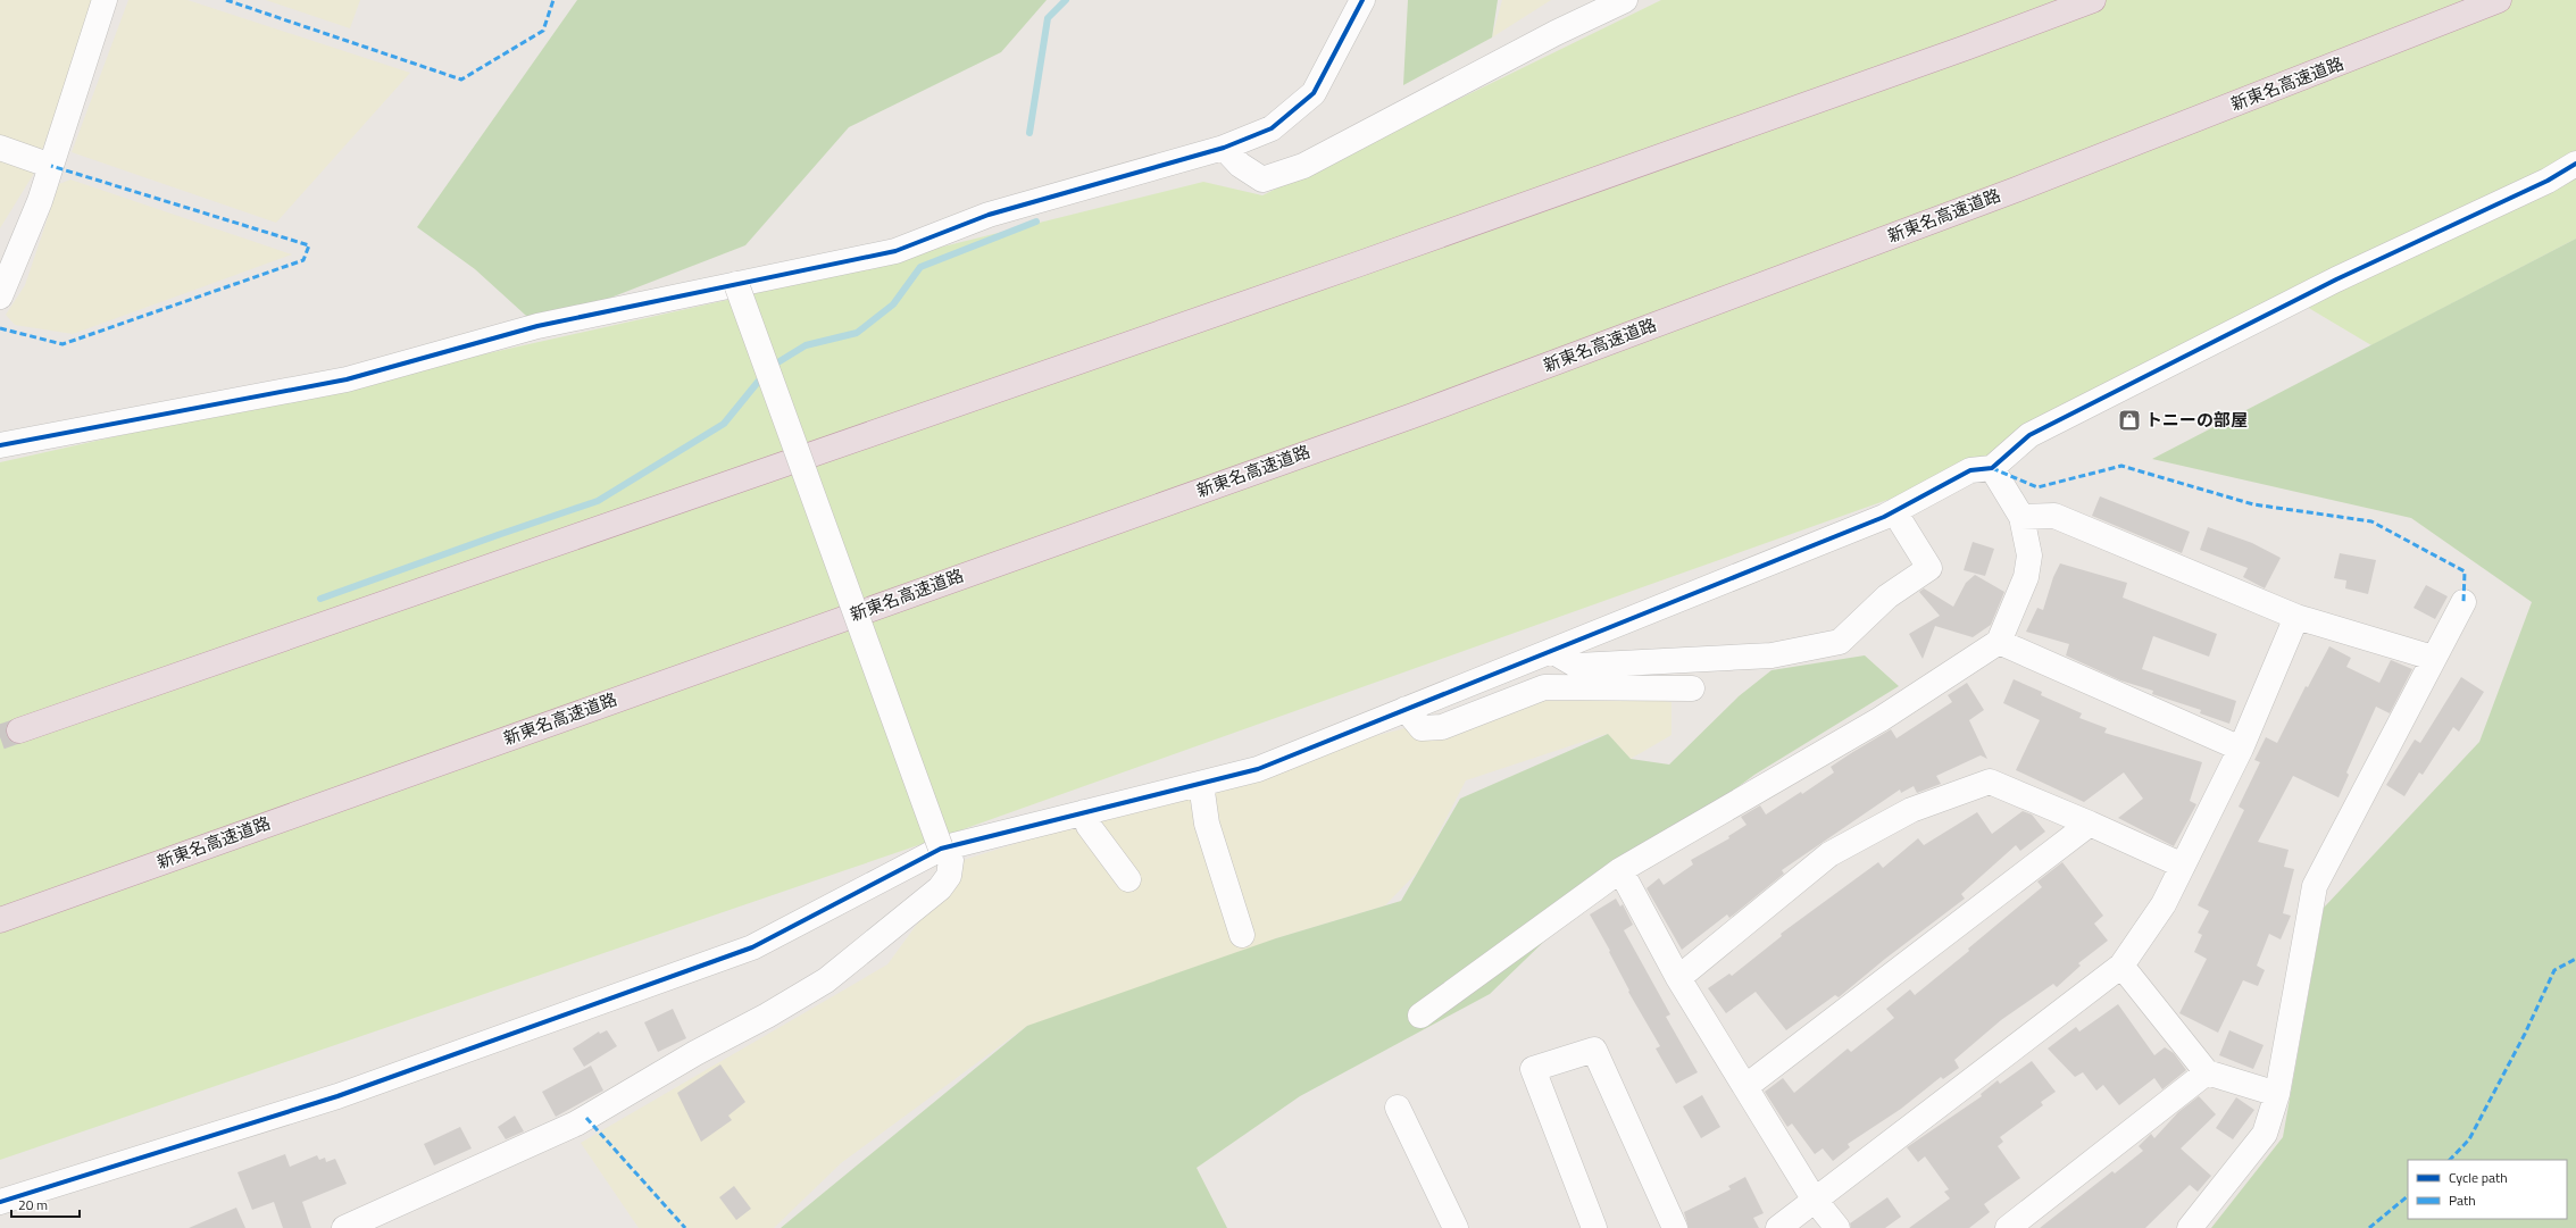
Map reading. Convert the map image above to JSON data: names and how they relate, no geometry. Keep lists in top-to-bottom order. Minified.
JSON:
{"streets":{"highway":["新東名高速道路"]},"places":{"shop":["トニーの部屋"]},"legend":["Cycle path","Path"],"scale_bar":"20 m"}
